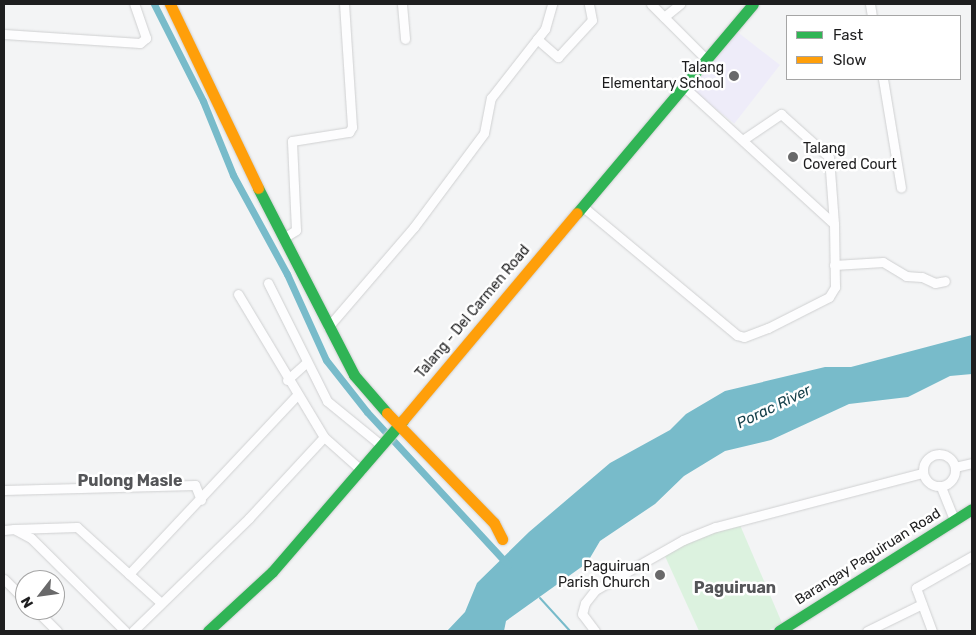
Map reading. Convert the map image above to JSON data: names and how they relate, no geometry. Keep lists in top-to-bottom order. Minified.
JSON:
{"streets":{"street":["Talang - Del Carmen Road","Barangay Paguiruan Road"]},"districts":["Pulong Masle","Paguiruan"],"water":["Porac River"],"places":["Talang Elementary School","Talang Covered Court","Paguiruan Parish Church"],"legend":["Fast","Slow"],"north":"bottom left"}
